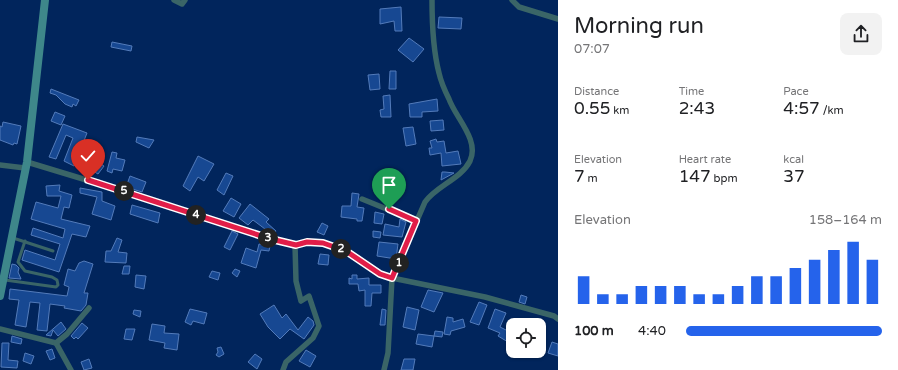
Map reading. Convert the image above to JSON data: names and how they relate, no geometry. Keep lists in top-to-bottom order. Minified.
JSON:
{"page":{"heading":["Morning run","07:07"],"stats":[["Distance","0.55 km"],["Time","2:43"],["Pace","4:57 /km"],["Elevation","7 m"],["Heart rate","147 bpm"],["kcal","37"]],"pins":["5","4","3","2","1"],"chart":["Elevation","158–164 m"],"list":[{"name":"100 m","note":"4:40"}]}}
